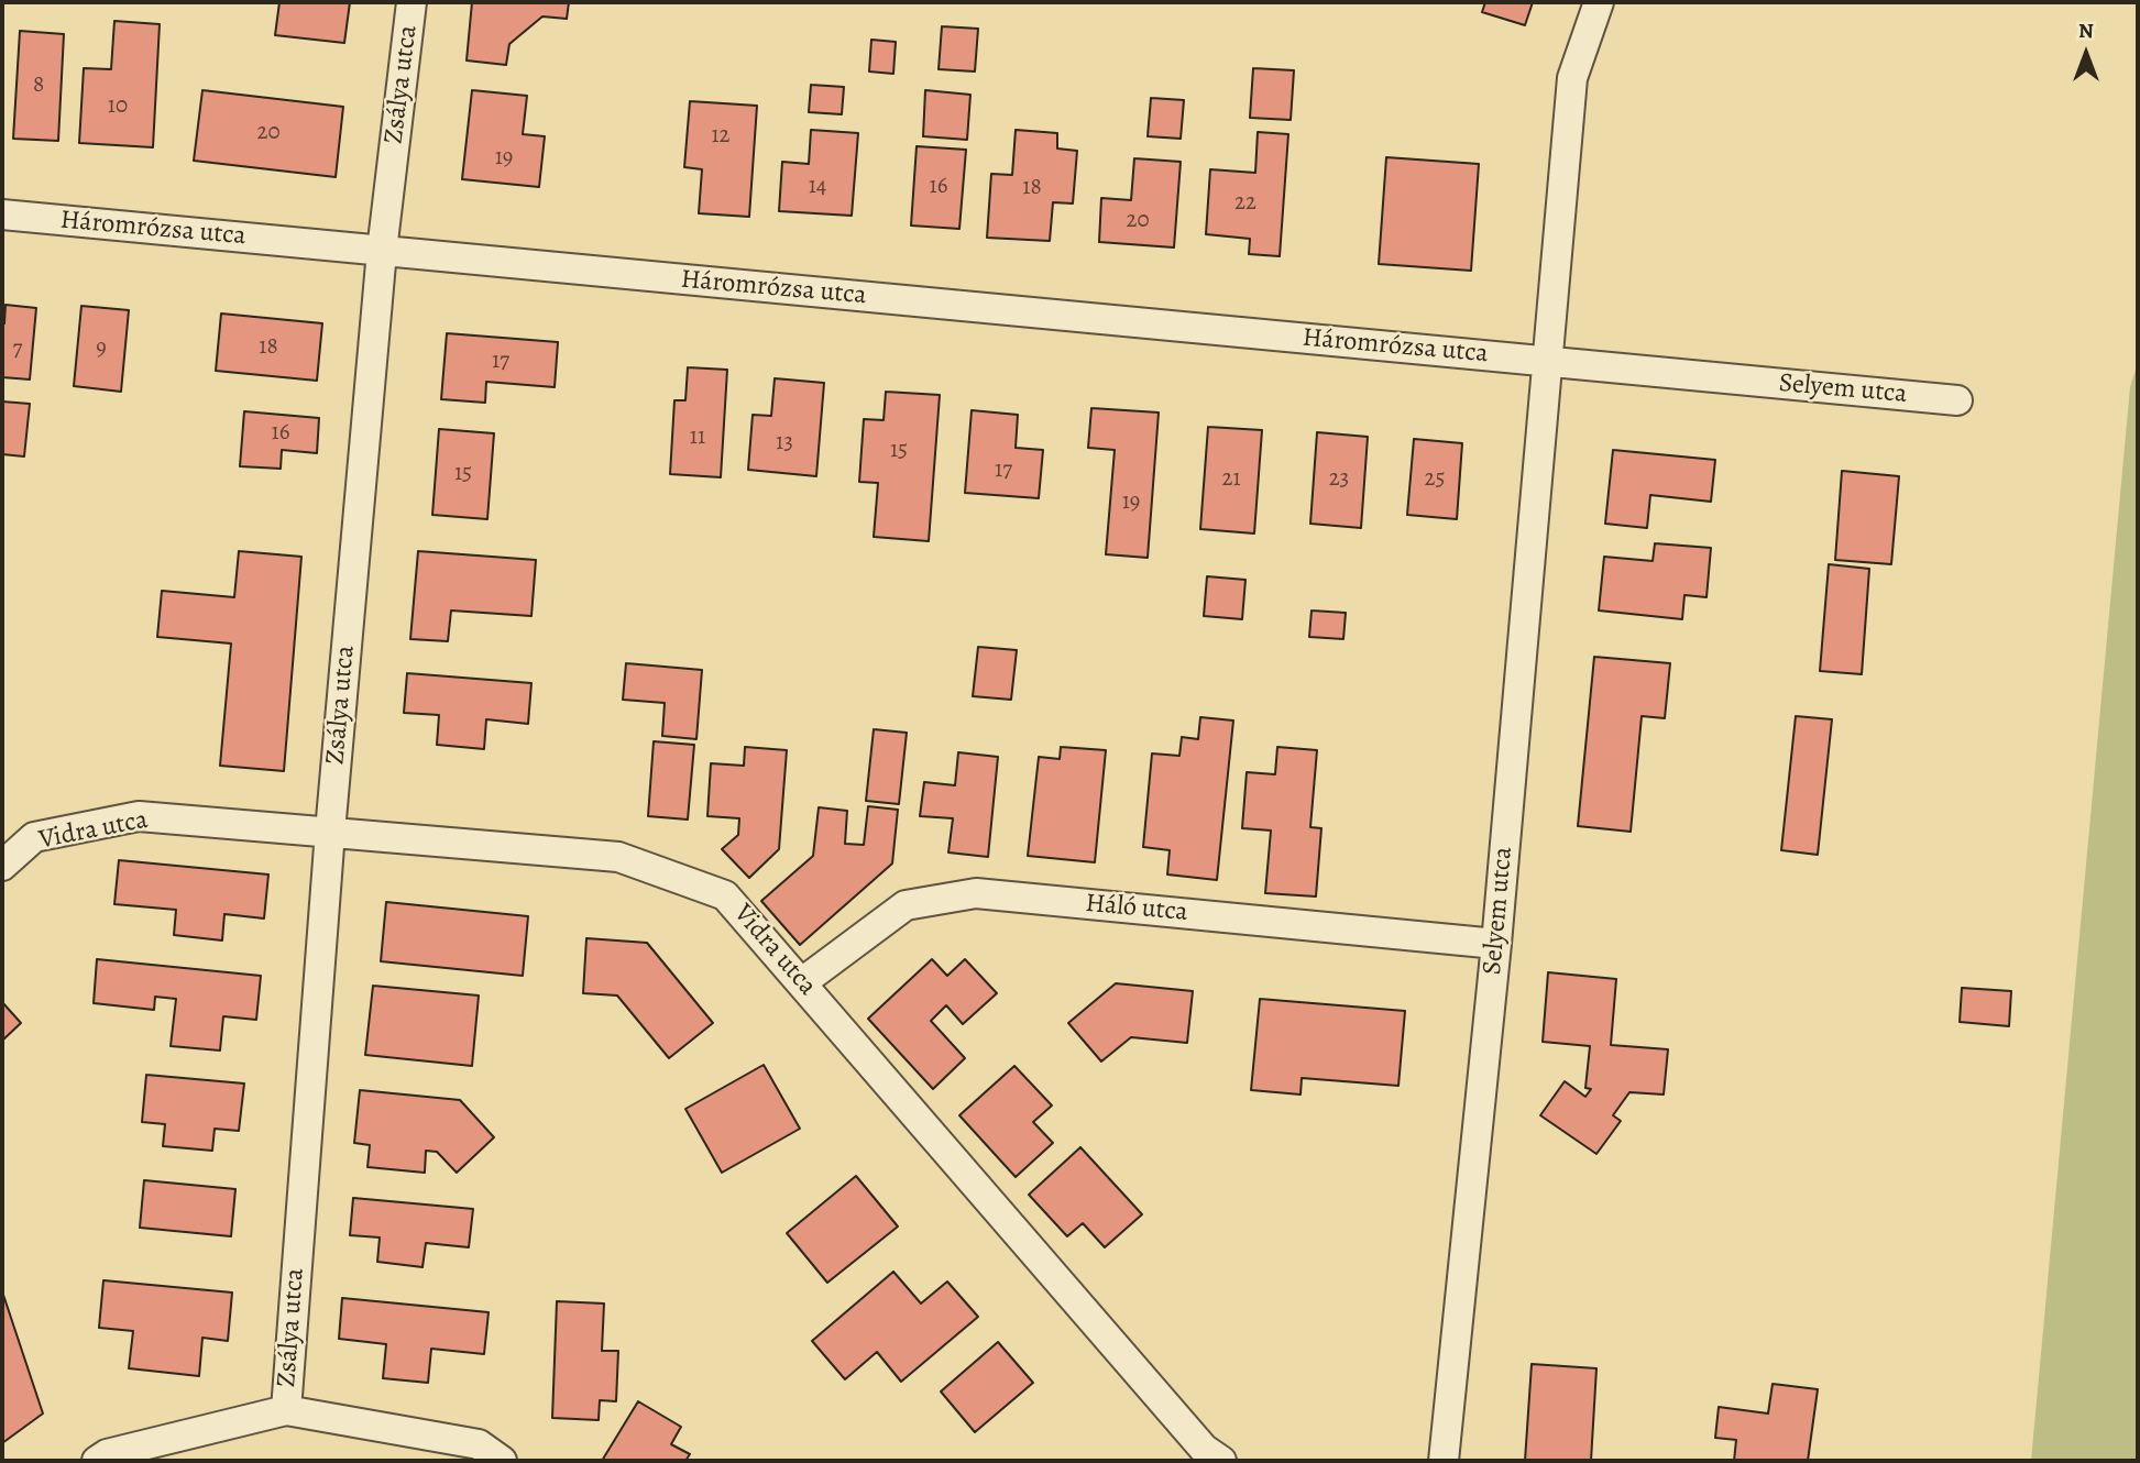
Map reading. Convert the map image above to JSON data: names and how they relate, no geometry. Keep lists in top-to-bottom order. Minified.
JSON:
{"streets":{"street":["Zsálya utca","Háromrózsa utca","Selyem utca","Vidra utca","Háló utca"]},"crossings":[["Zsálya utca","Háromrózsa utca"],["Zsálya utca","Vidra utca"],["Háromrózsa utca","Selyem utca"],["Selyem utca","Háló utca"],["Vidra utca","Háló utca"]],"house_numbers":["8","10","20","12","19","14","16","18","22","20","18","9","7","17","16","11","13","15","17","15","21","23","25","19"],"north":"top"}
